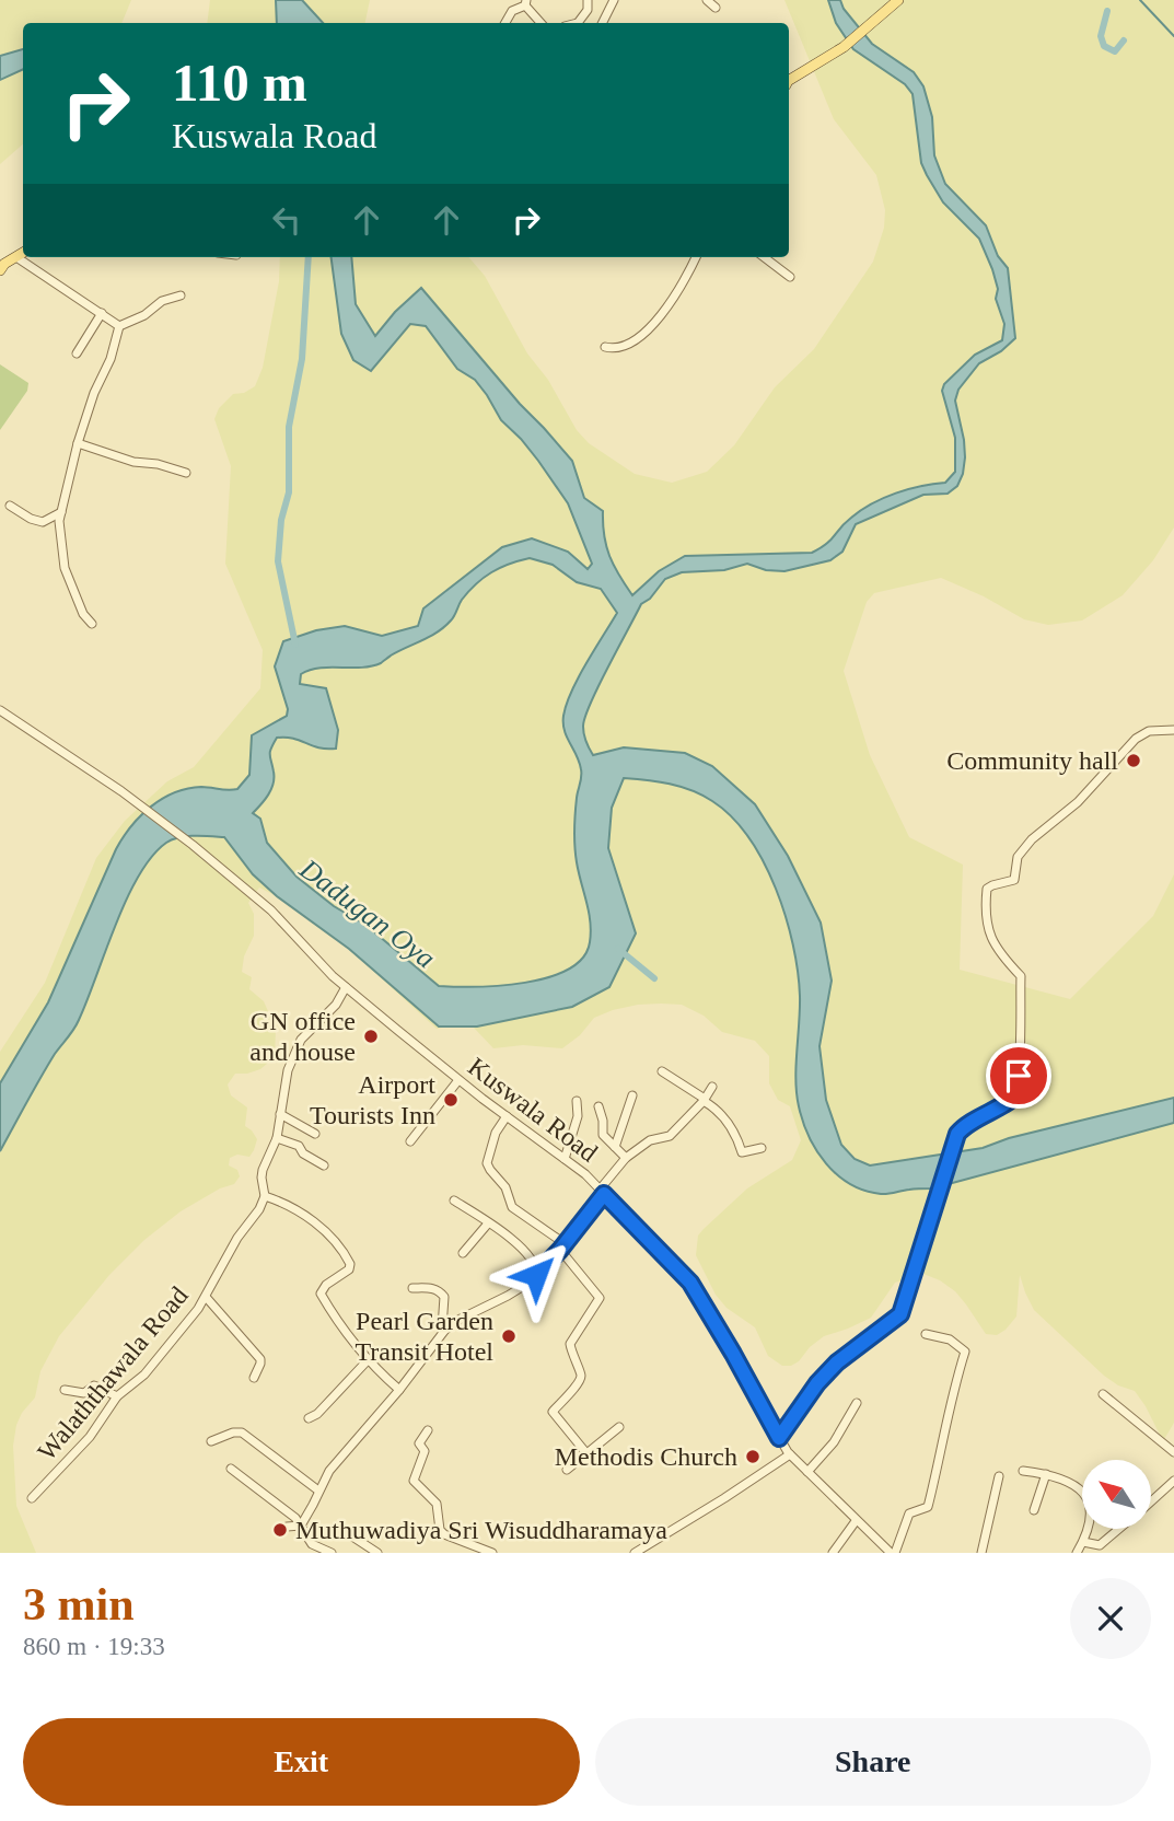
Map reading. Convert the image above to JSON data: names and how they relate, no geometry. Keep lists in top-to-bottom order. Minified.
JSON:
{"streets":{"street":["Kuswala Road","Walaththawala Road"]},"crossings":[["Kuswala Road","Walaththawala Road"]],"water":["Dadugan Oya"],"places":["Community hall","GN office and house","Airport Tourists Inn","Pearl Garden Transit Hotel","Methodis Church","Muthuwadiya Sri Wisuddharamaya"],"north":"top left","page":{"turn":["110 m","Kuswala Road"],"heading":["3 min","860 m · 19:33"],"buttons":["Exit","Share"]}}
